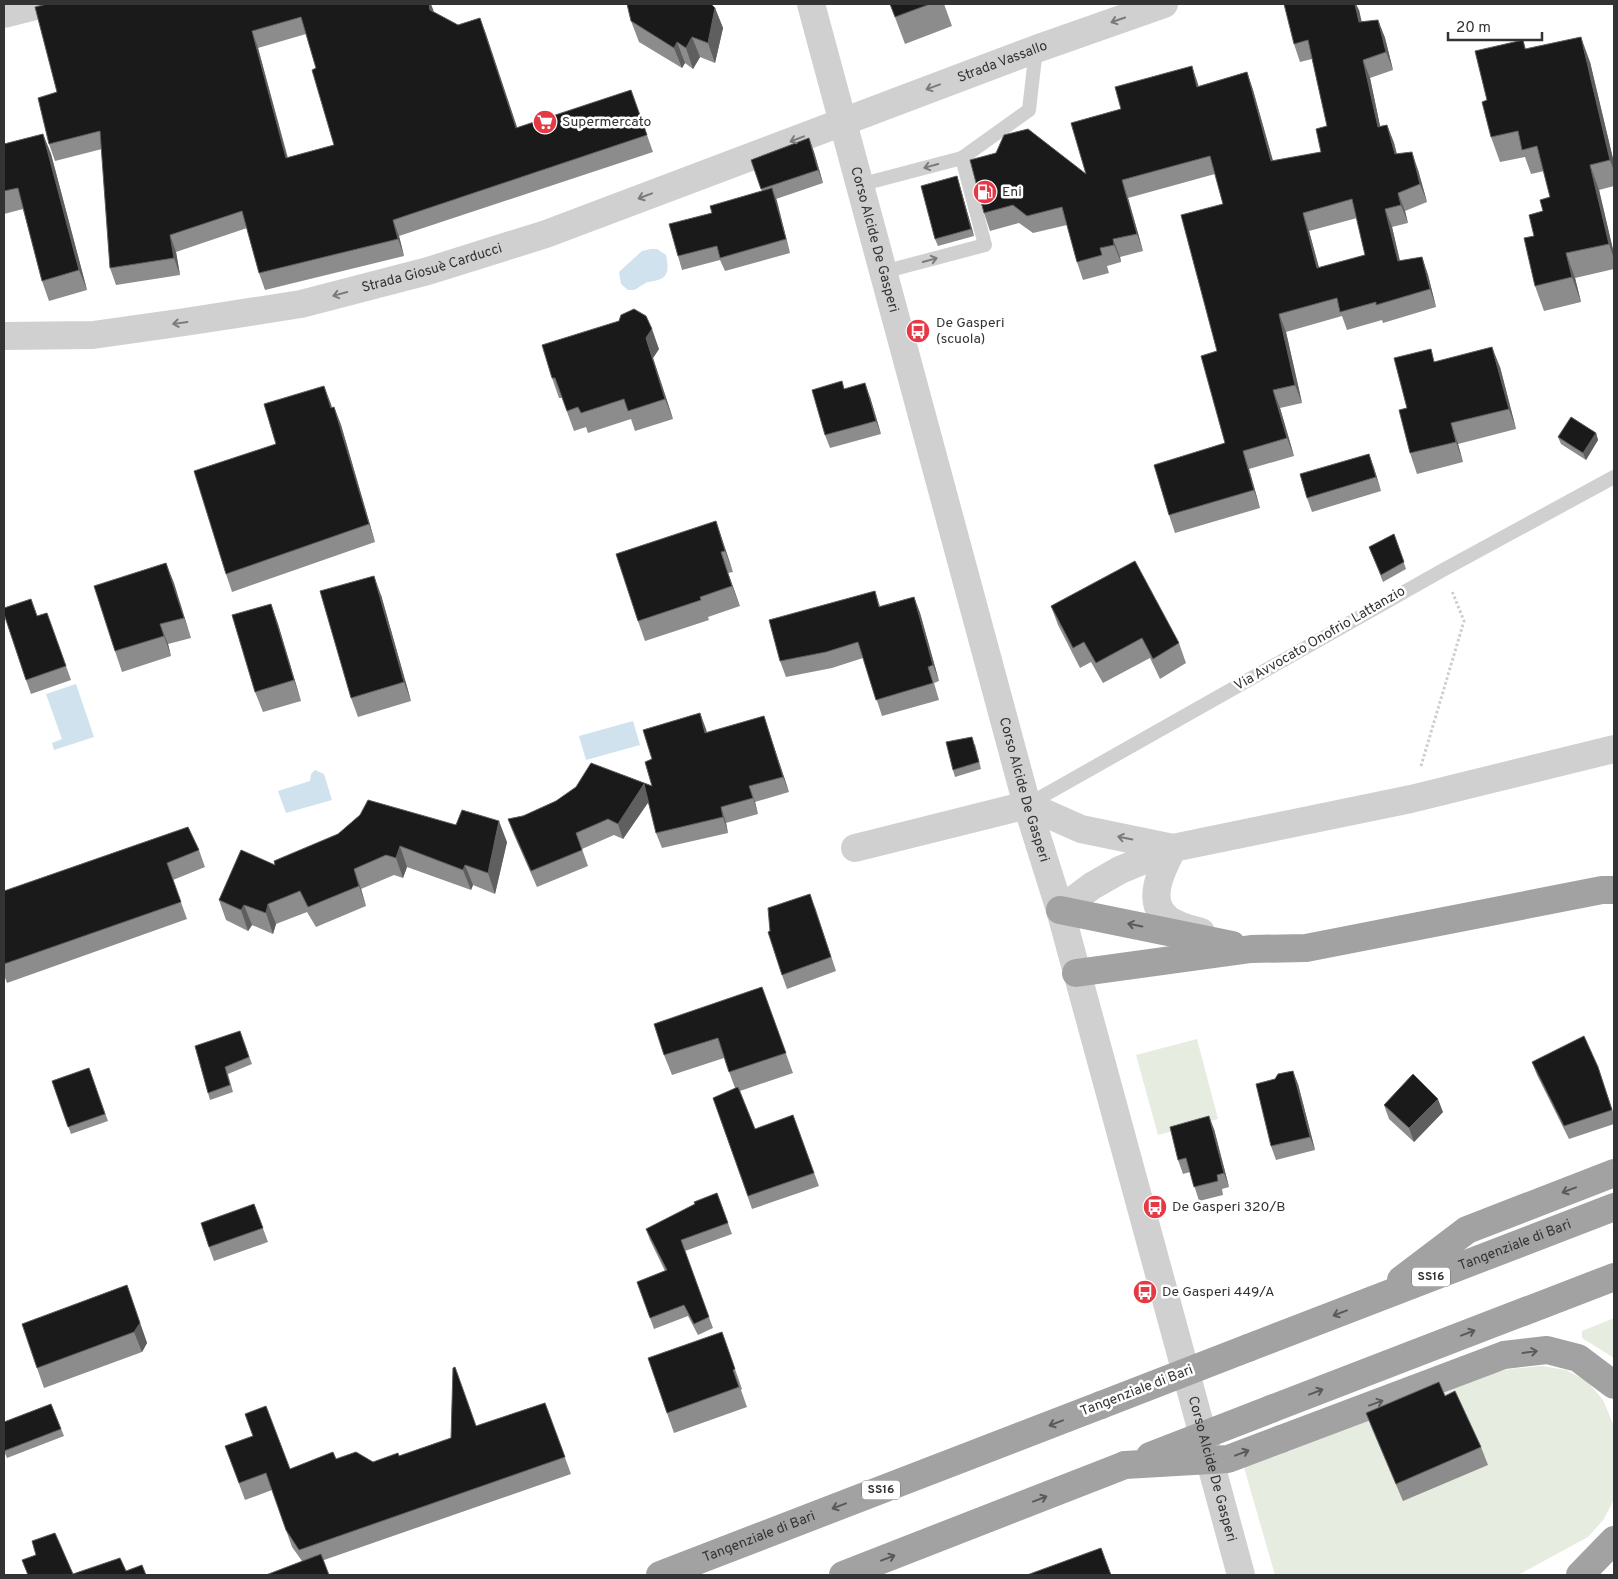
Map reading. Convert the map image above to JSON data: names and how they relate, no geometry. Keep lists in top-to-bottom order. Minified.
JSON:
{"streets":{"highway":["Tangenziale di Bari","SS16"],"street":["Strada Vassallo","Corso Alcide De Gasperi","Strada Giosuè Carducci"],"lane":["Via Avvocato Onofrio Lattanzio"]},"crossings":[["Strada Vassallo","Corso Alcide De Gasperi"],["Strada Vassallo","Strada Giosuè Carducci"],["Corso Alcide De Gasperi","Strada Giosuè Carducci"],["Corso Alcide De Gasperi","Via Avvocato Onofrio Lattanzio"]],"one_way":["Strada Vassallo","Strada Giosuè Carducci"],"places":{"supermarket":["Supermercato"],"fuel station":["Eni"],"bus stop":["De Gasperi (scuola)","De Gasperi 320/B","De Gasperi 449/A"]},"scale_bar":"20 m"}
